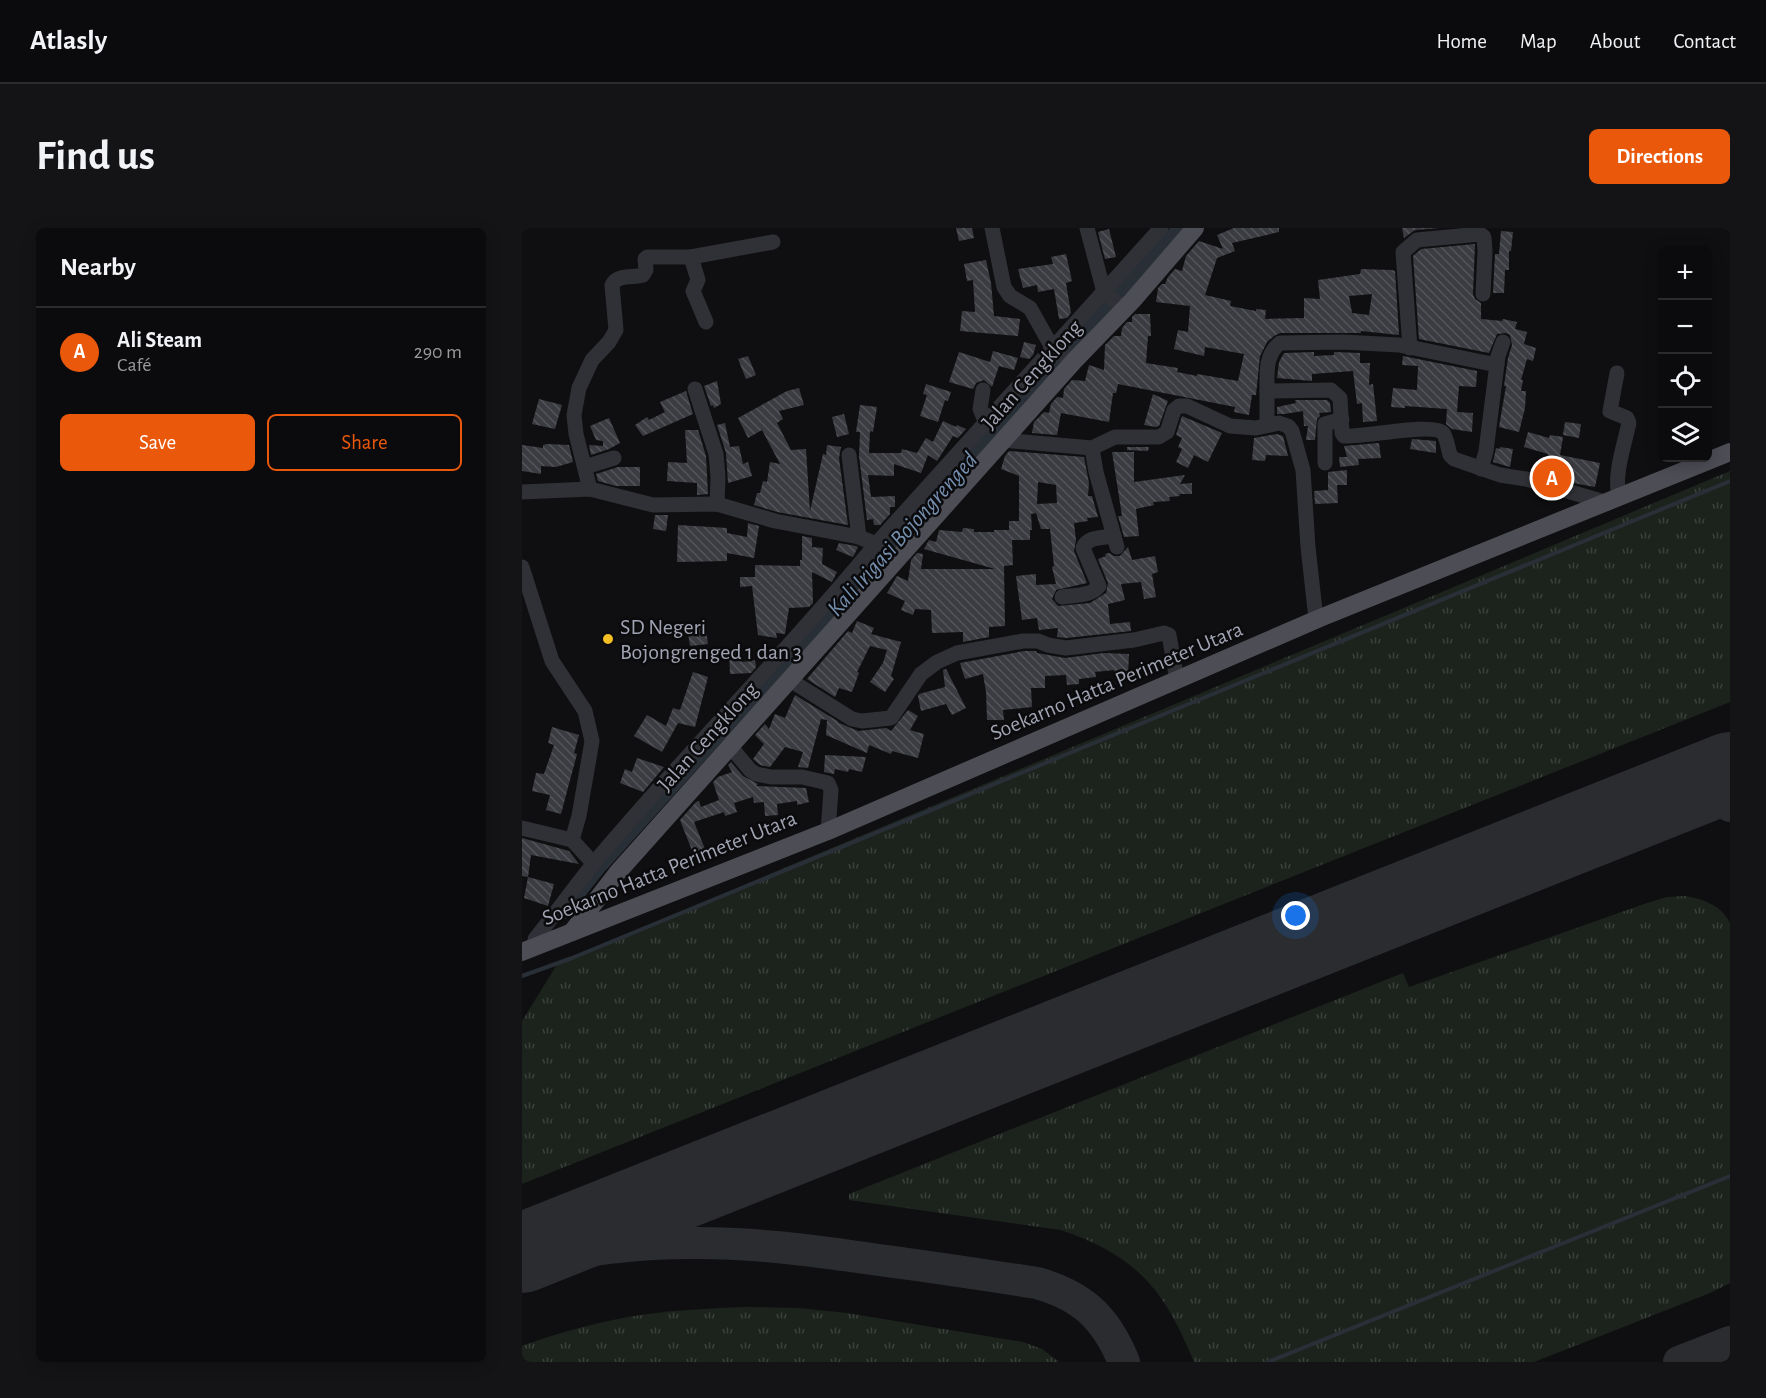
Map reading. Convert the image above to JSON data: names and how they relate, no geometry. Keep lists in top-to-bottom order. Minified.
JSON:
{"streets":{"main road":["Jalan Cengklong","Soekarno Hatta Perimeter Utara"]},"crossings":[["Jalan Cengklong","Soekarno Hatta Perimeter Utara"]],"water":["Kali Irigasi Bojongrenged"],"places":["SD Negeri Bojongrenged 1 dan 3"],"page":{"header":"Atlasly","nav":["Home","Map","About","Contact"],"buttons":["Directions",["Save","Share"]],"title":"Find us","heading":"Nearby","map_buttons":["+","−"],"list":[{"mark":"A","name":"Ali Steam","note":"Café","value":"290 m"}],"pins":"A"}}
